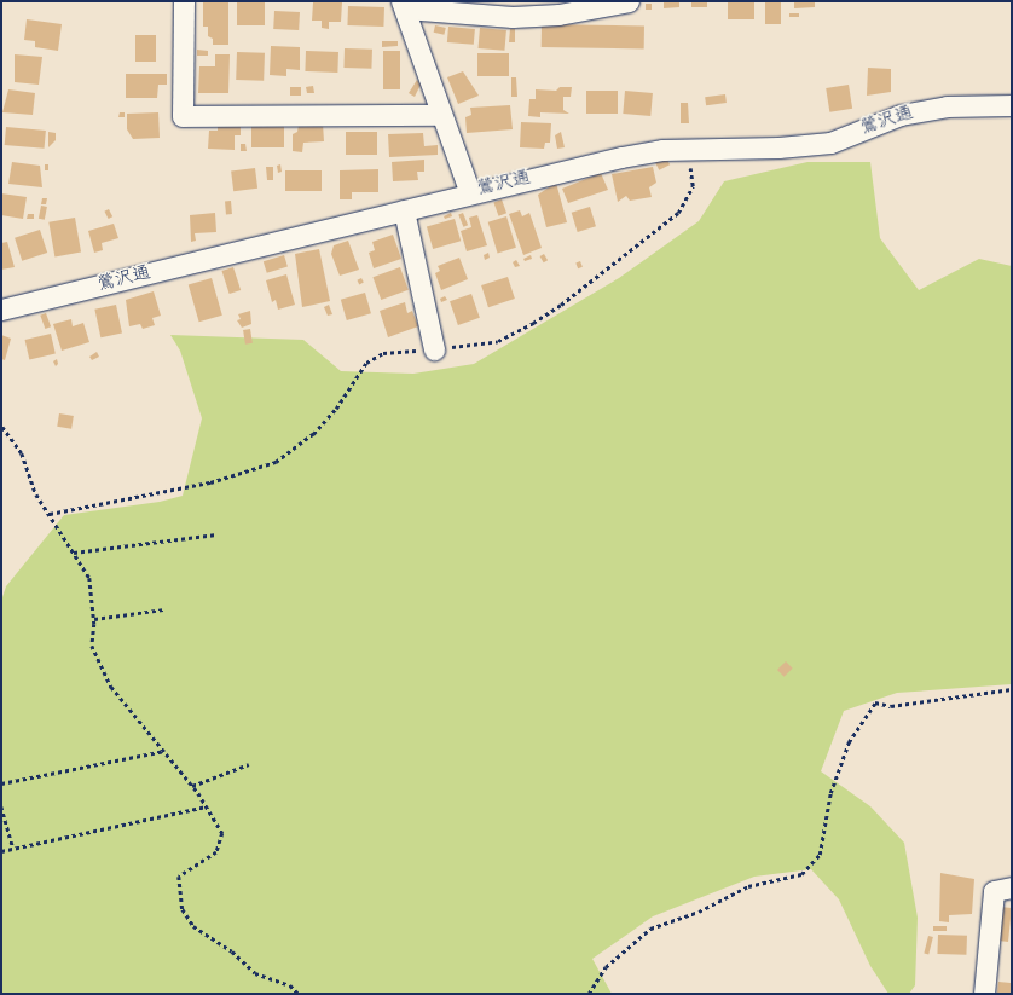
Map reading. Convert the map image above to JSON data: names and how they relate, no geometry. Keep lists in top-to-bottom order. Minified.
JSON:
{"streets":{"street":["鶯沢通"]}}
